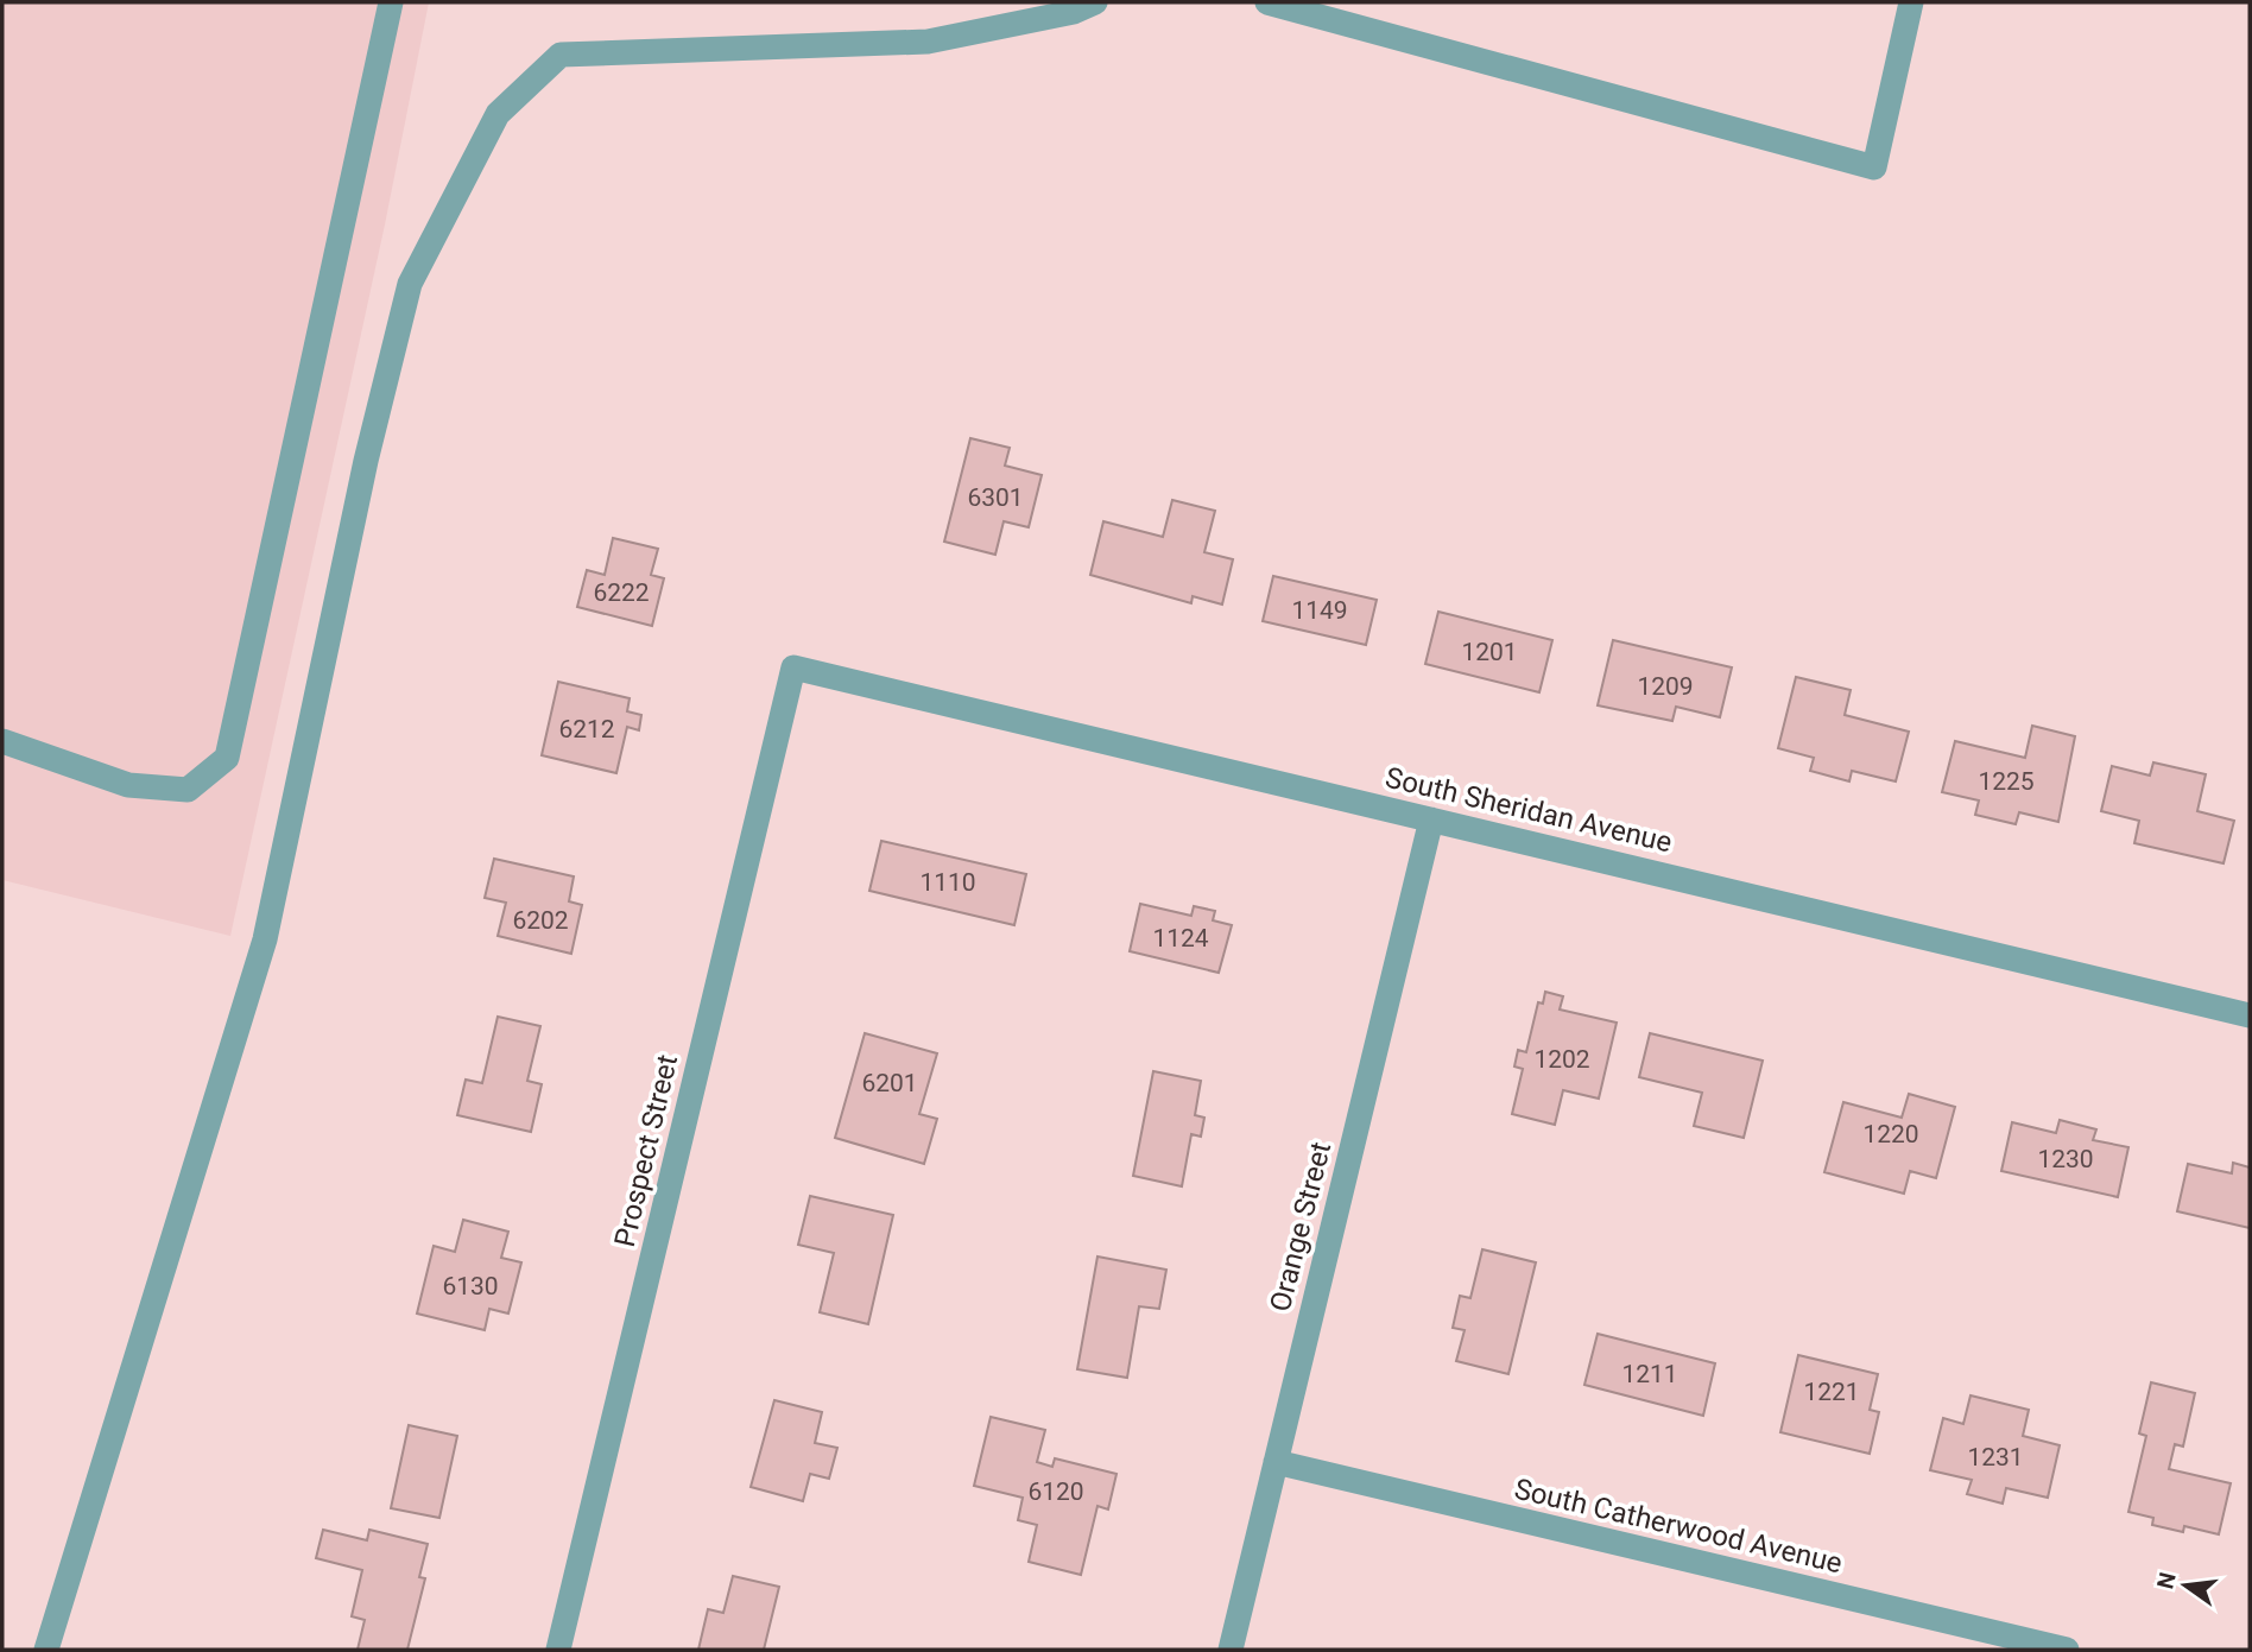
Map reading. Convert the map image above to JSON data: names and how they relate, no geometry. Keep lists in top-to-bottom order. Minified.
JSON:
{"streets":{"street":["South Sheridan Avenue","Prospect Street","Orange Street","South Catherwood Avenue"]},"crossings":[["South Sheridan Avenue","Prospect Street"],["South Sheridan Avenue","Orange Street"],["Orange Street","South Catherwood Avenue"]],"house_numbers":["6301","6222","1149","1201","1209","6212","1225","1110","6202","1124","1202","6201","1220","1230","6130","1211","1221","1231","6120"],"north":"left"}
